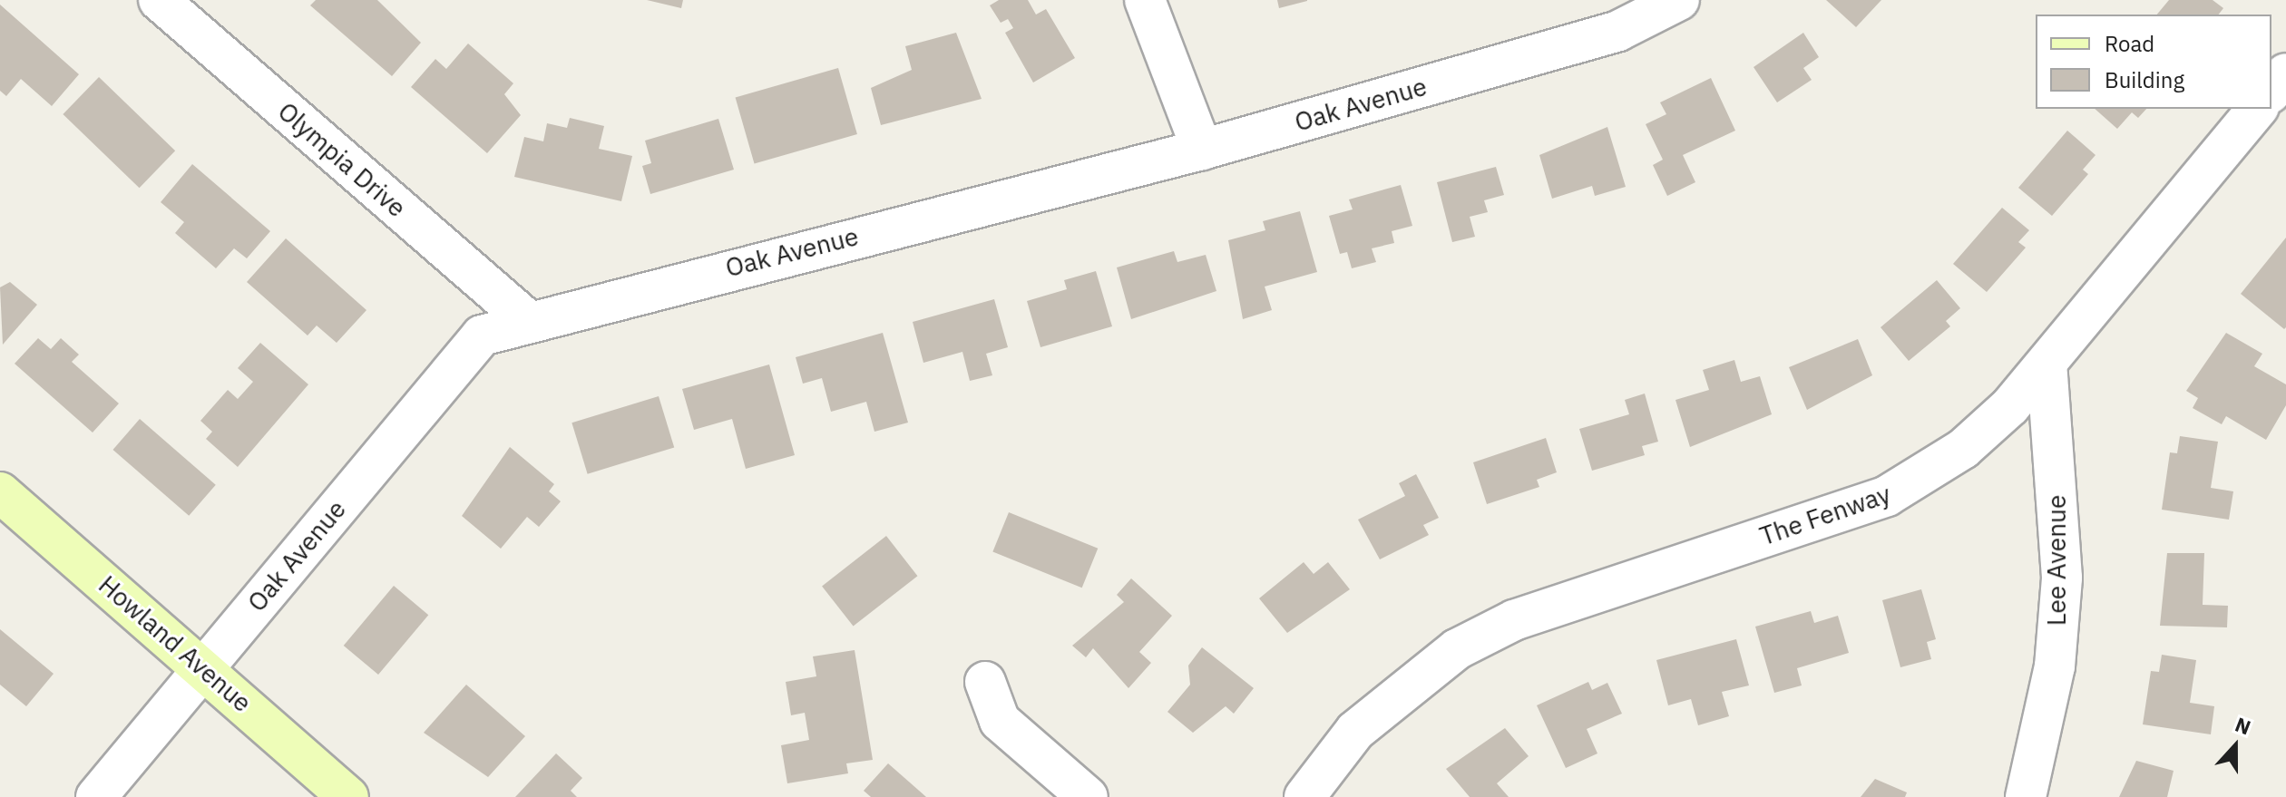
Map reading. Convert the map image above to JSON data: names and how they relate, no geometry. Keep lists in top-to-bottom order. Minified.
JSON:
{"streets":{"street":["Oak Avenue","Olympia Drive","The Fenway","Lee Avenue","Howland Avenue"]},"crossings":[["Oak Avenue","Olympia Drive"],["Oak Avenue","Howland Avenue"],["The Fenway","Lee Avenue"]],"legend":["Road","Building"],"north":"top"}
